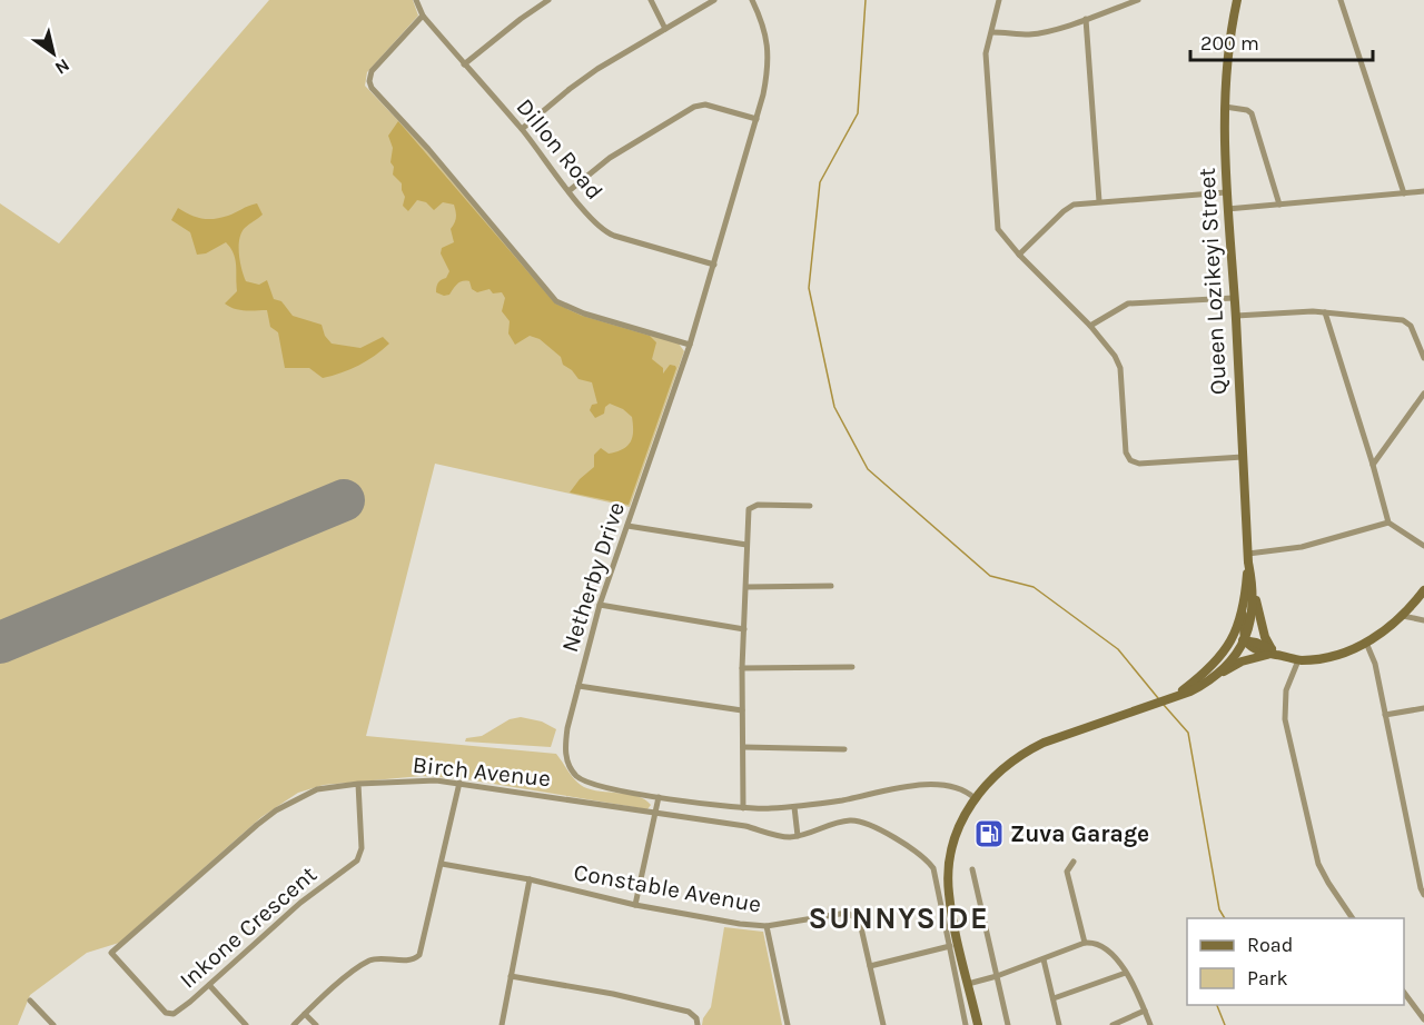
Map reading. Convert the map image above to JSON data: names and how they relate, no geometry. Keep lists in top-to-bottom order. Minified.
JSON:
{"streets":{"main road":["Queen Lozikeyi Street"],"street":["Dillon Road","Netherby Drive","Birch Avenue","Constable Avenue","Inkone Crescent"]},"crossings":[["Dillon Road","Netherby Drive"],["Queen Lozikeyi Street","Netherby Drive"],["Birch Avenue","Inkone Crescent"]],"districts":["SUNNYSIDE"],"places":{"fuel station":["Zuva Garage"]},"legend":["Road","Park"],"scale_bar":"200 m","north":"bottom right"}
